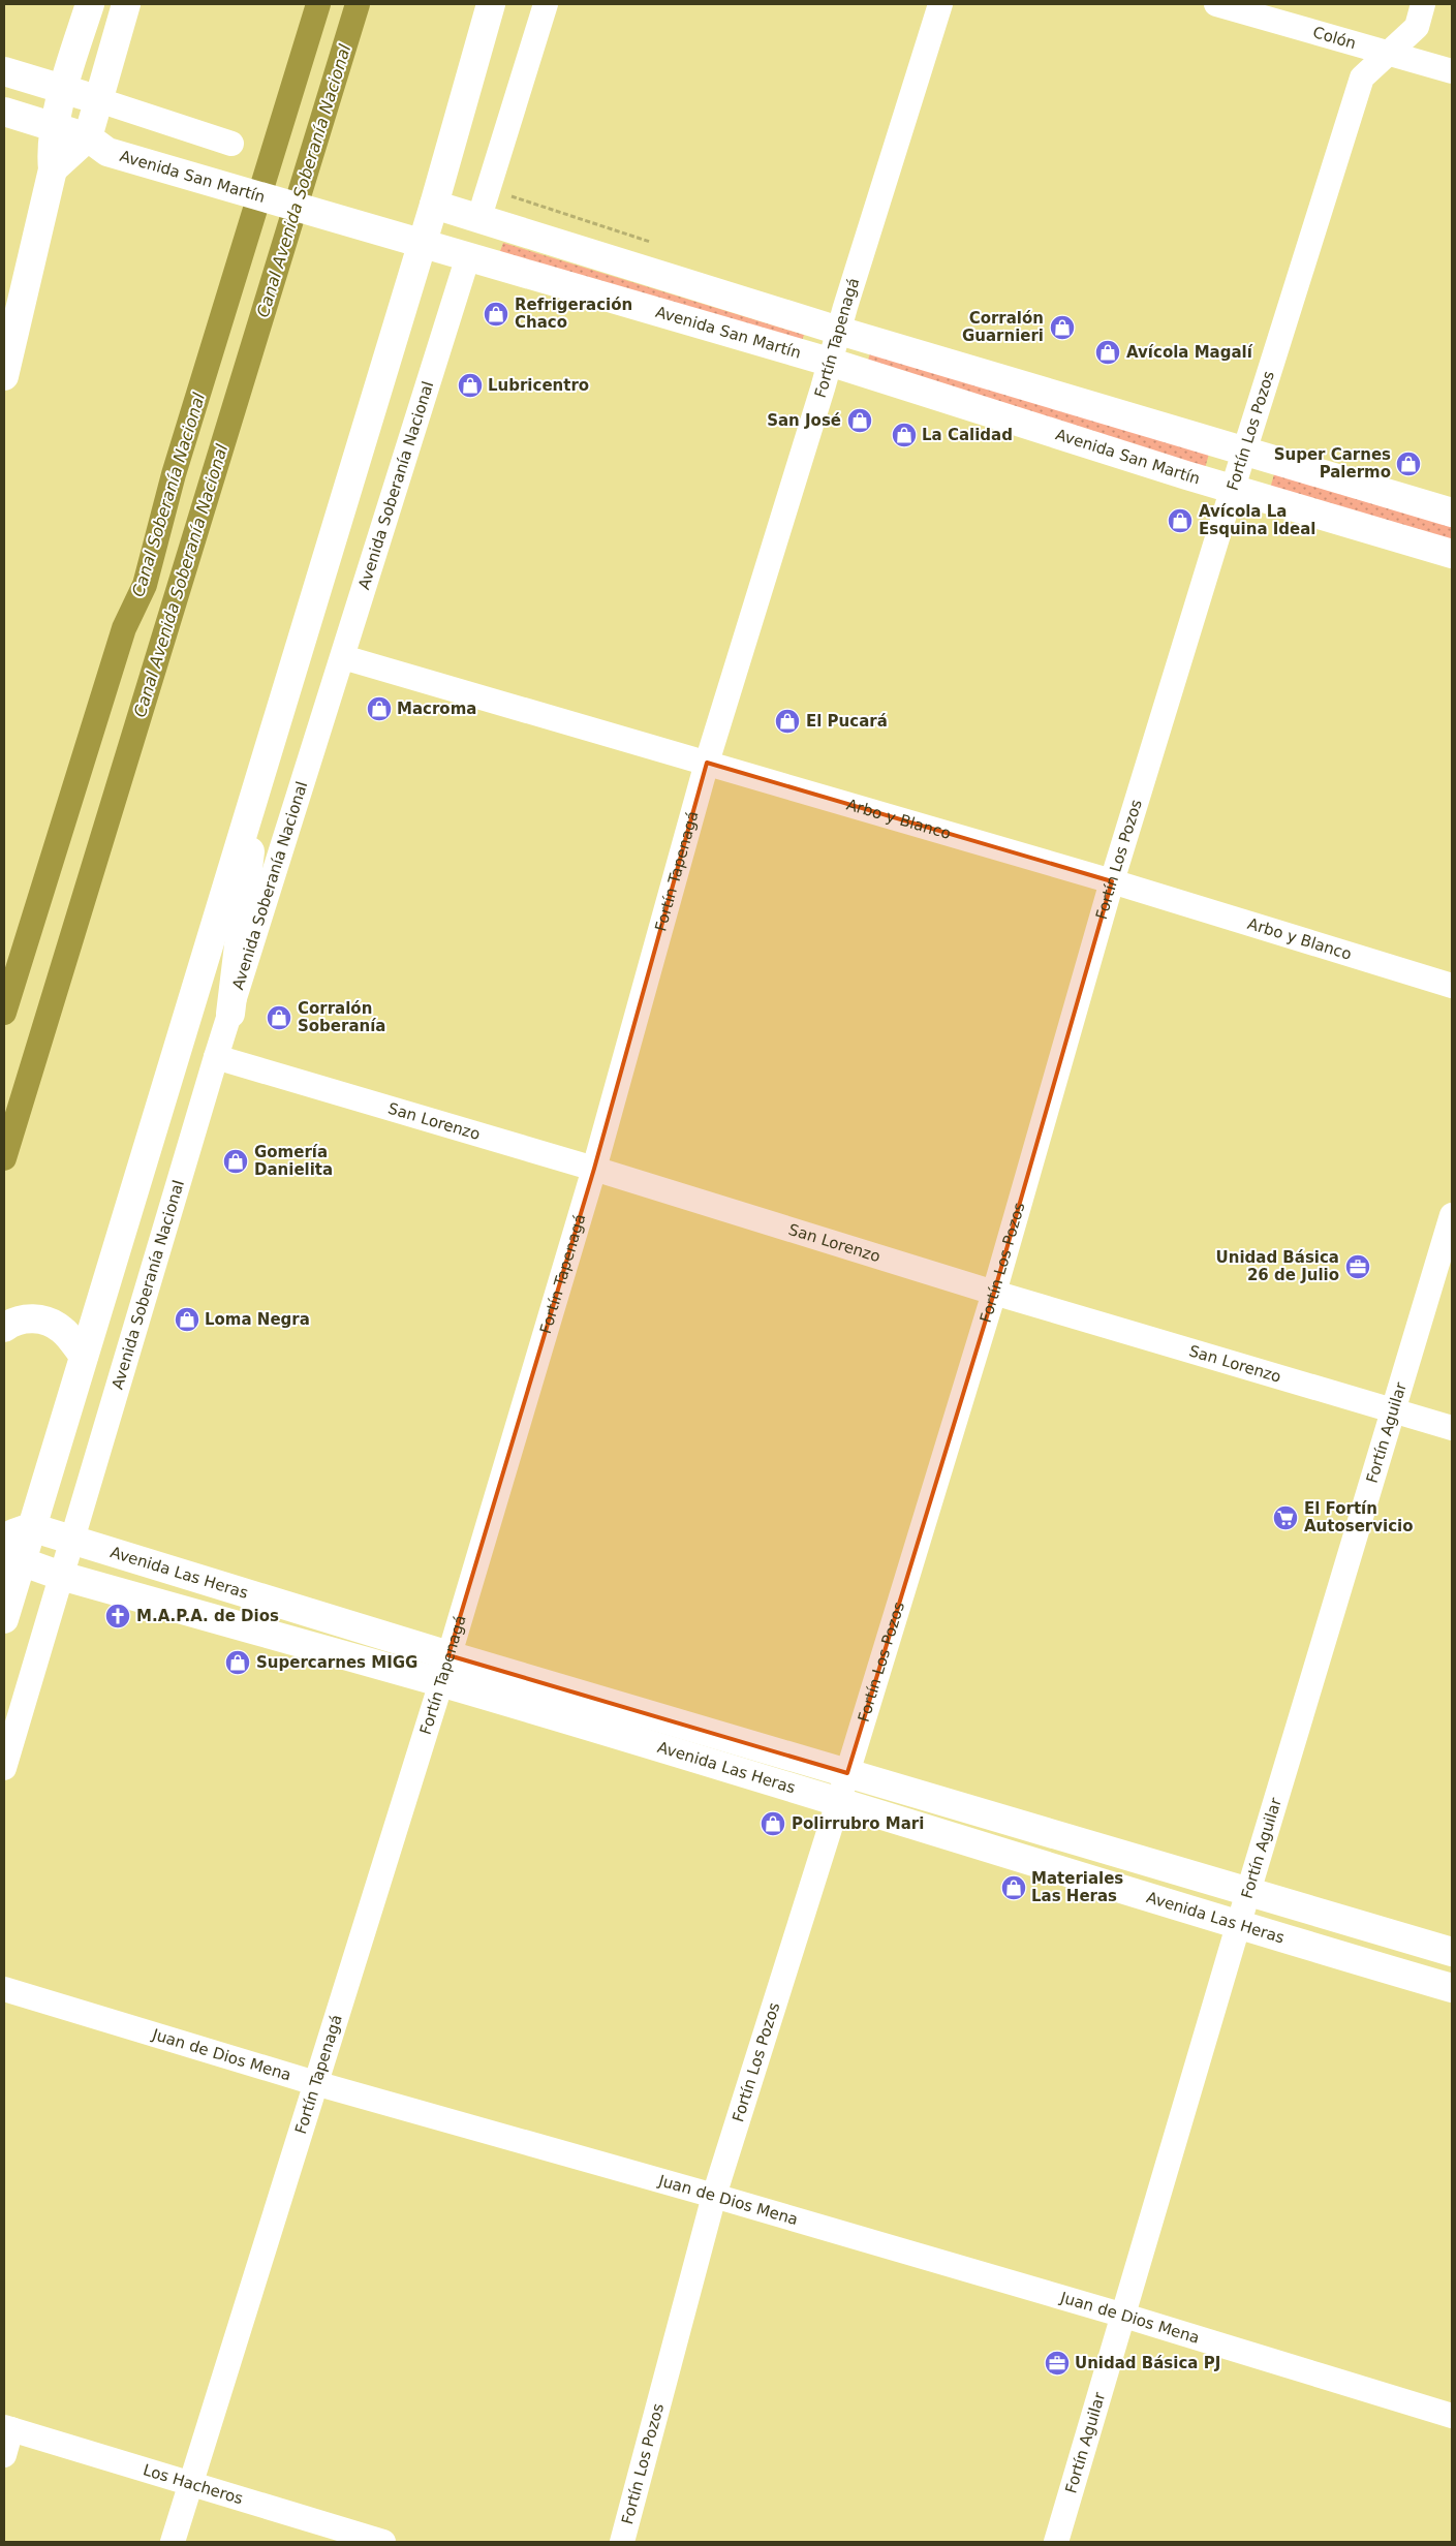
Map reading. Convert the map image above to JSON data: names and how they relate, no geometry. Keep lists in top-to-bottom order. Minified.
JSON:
{"streets":{"main road":["Avenida San Martín","Avenida Soberanía Nacional","Avenida Las Heras"],"street":["Colón","Fortín Tapenagá","Fortín Los Pozos","Arbo y Blanco","San Lorenzo","Fortín Aguilar","Juan de Dios Mena","Los Hacheros"]},"crossings":[["Colón","Fortín Los Pozos"],["Avenida San Martín","Fortín Tapenagá"],["Avenida San Martín","Fortín Los Pozos"],["Avenida San Martín","Avenida Soberanía Nacional"],["Fortín Tapenagá","Arbo y Blanco"],["Fortín Tapenagá","San Lorenzo"],["Fortín Tapenagá","Avenida Las Heras"],["Fortín Tapenagá","Juan de Dios Mena"],["Fortín Tapenagá","Los Hacheros"],["Fortín Los Pozos","Arbo y Blanco"],["Fortín Los Pozos","San Lorenzo"],["Fortín Los Pozos","Avenida Las Heras"],["Fortín Los Pozos","Juan de Dios Mena"],["Avenida Soberanía Nacional","Arbo y Blanco"],["Avenida Soberanía Nacional","San Lorenzo"],["Avenida Soberanía Nacional","Avenida Las Heras"],["San Lorenzo","Fortín Aguilar"],["Fortín Aguilar","Avenida Las Heras"],["Fortín Aguilar","Juan de Dios Mena"]],"water":["Canal Avenida Soberanía Nacional","Canal Soberanía Nacional"],"places":{"shop":["Refrigeración Chaco","Corralón Guarnieri","Avícola Magalí","Lubricentro","San José","La Calidad","Super Carnes Palermo","Avícola La Esquina Ideal","Macroma","El Pucará","Corralón Soberanía","Gomería Danielita","Loma Negra","Supercarnes MIGG","Polirrubro Mari","Materiales Las Heras"],"office":["Unidad Básica 26 de Julio","Unidad Básica PJ"],"supermarket":["El Fortín Autoservicio"],"church":["M.A.P.A. de Dios"]}}
